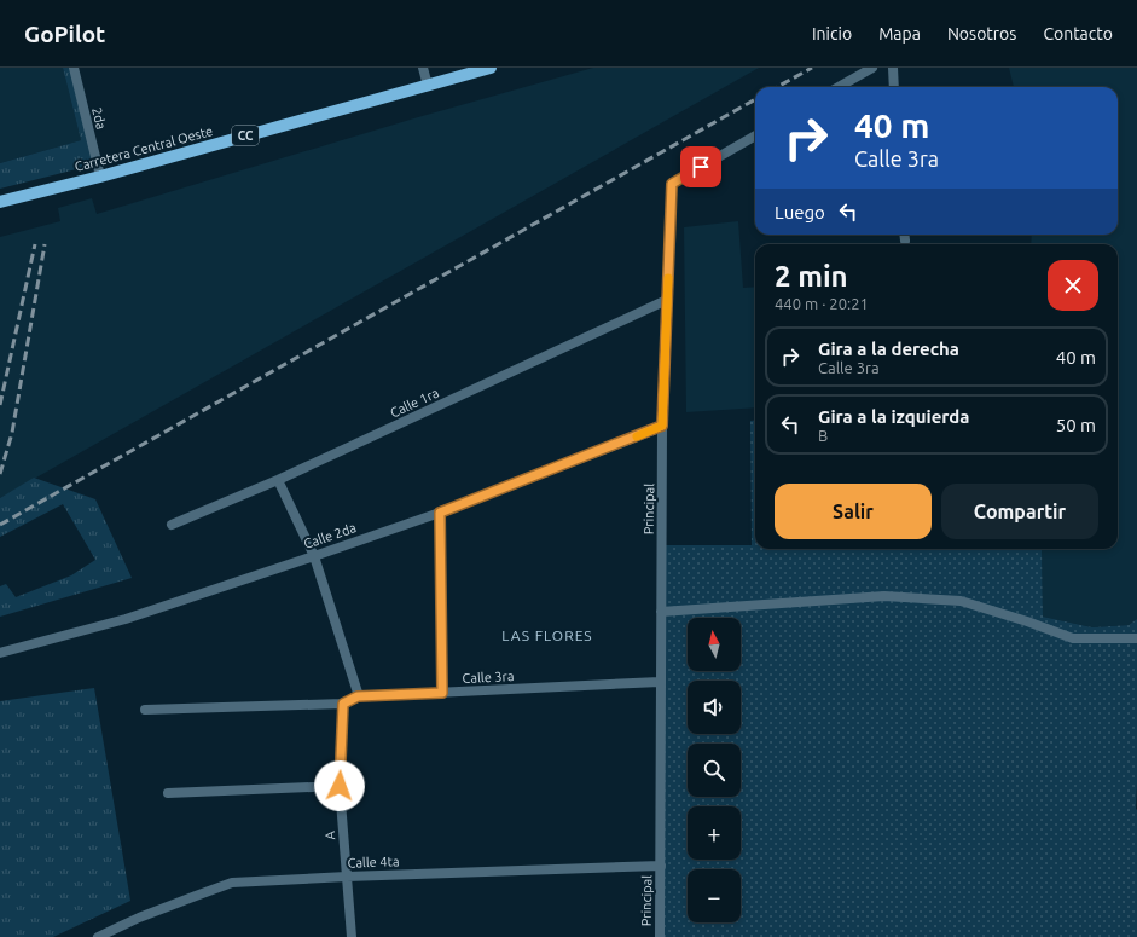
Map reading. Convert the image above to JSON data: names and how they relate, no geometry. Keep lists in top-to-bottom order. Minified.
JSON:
{"streets":{"main road":["CC","Carretera Central Oeste"],"street":["2da","Calle 1ra","Principal","Calle 2da","Calle 3ra","A","Calle 4ta"]},"crossings":[["2da","Carretera Central Oeste"],["Calle 1ra","Principal"],["Principal","Calle 2da"],["Principal","Calle 3ra"],["Principal","Calle 4ta"],["Calle 3ra","A"],["A","Calle 4ta"]],"districts":["LAS FLORES"],"north":"top","page":{"header":"GoPilot","nav":["Inicio","Mapa","Nosotros","Contacto"],"turn":["40 m","Calle 3ra"],"then":"Luego","heading":["2 min","440 m · 20:21"],"list":[{"name":"Gira a la derecha","note":"Calle 3ra","value":"40 m"},{"name":"Gira a la izquierda","note":"B","value":"50 m"}],"buttons":["Salir","Compartir"],"map_buttons":["+","−"]}}
